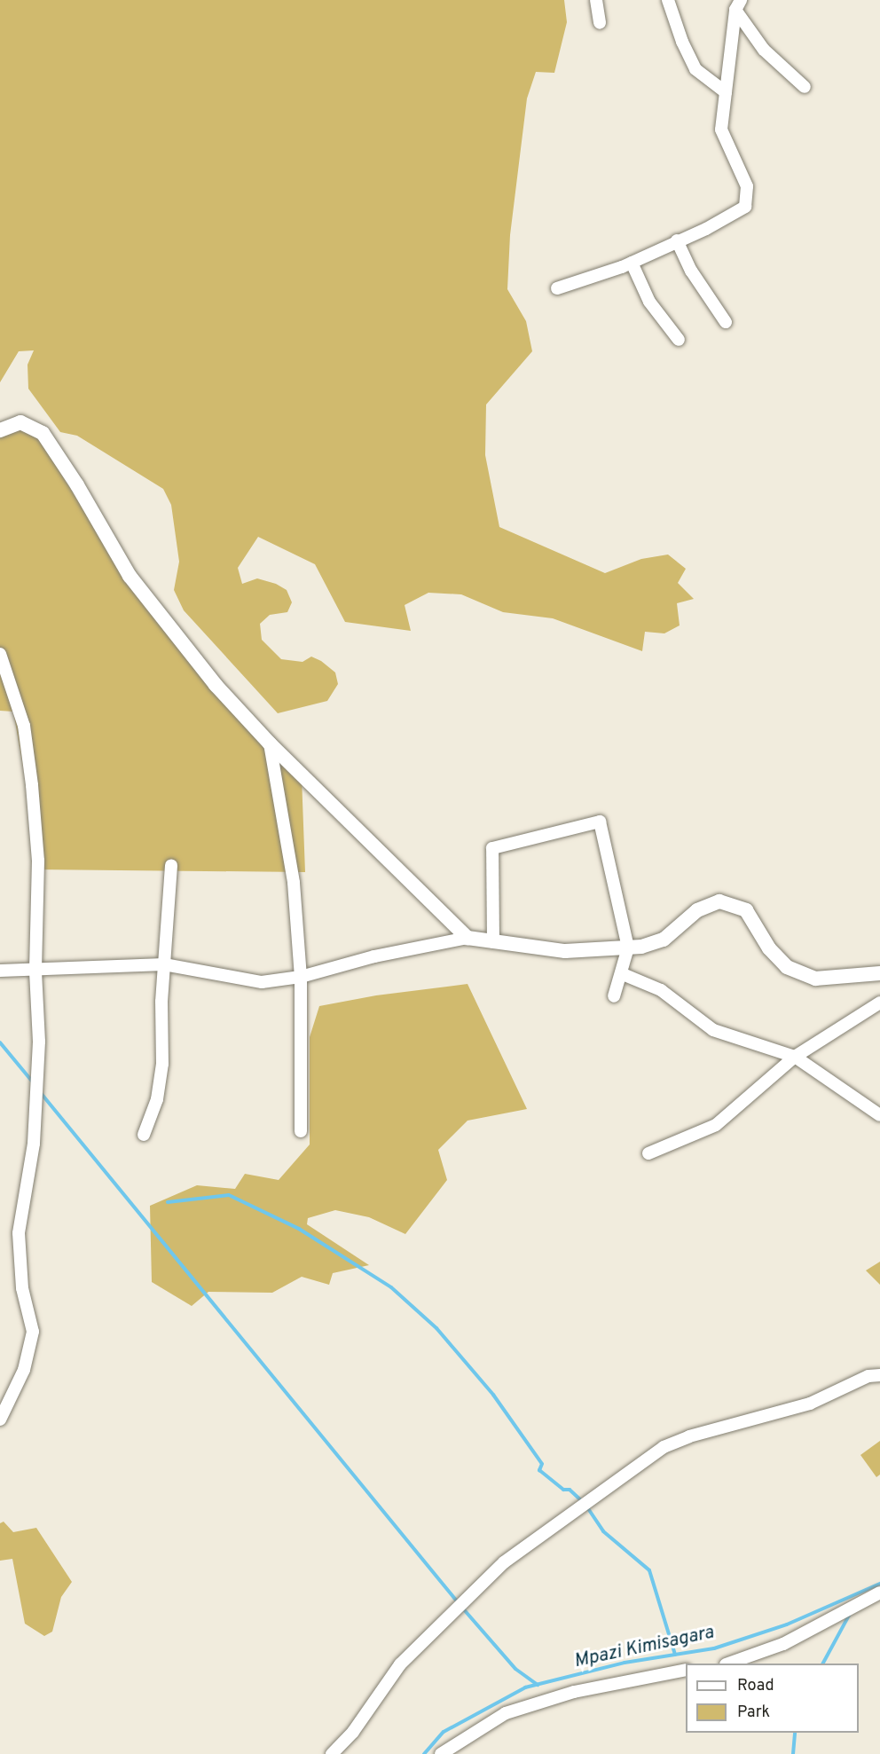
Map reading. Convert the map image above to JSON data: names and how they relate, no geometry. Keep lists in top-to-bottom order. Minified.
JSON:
{"water":["Mpazi Kimisagara"],"legend":["Road","Park"]}
